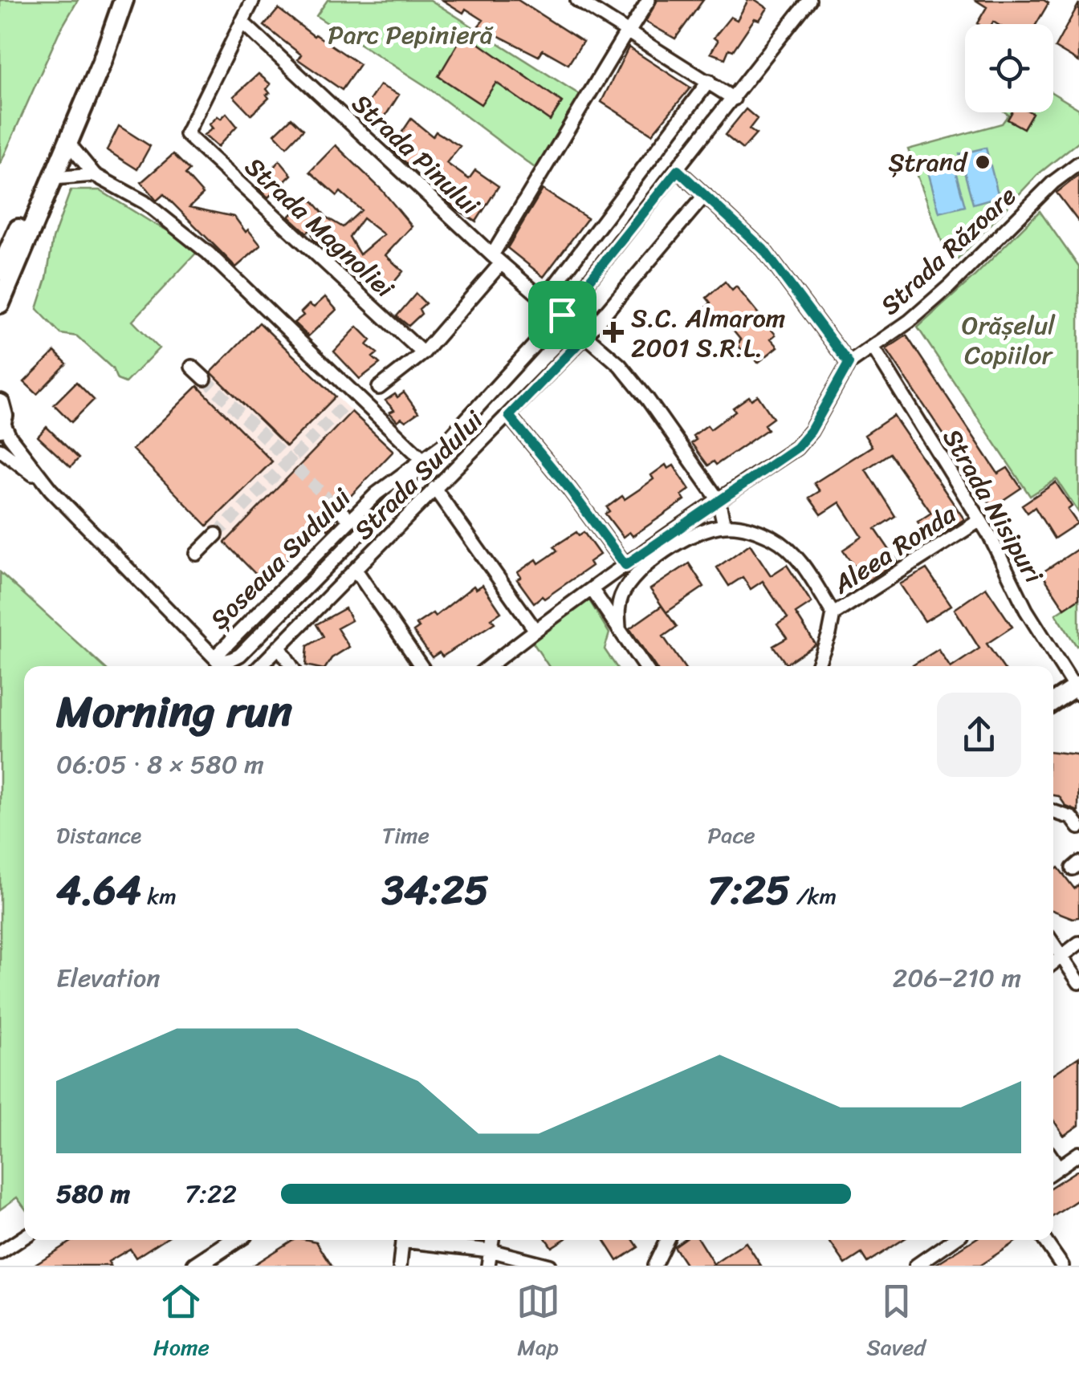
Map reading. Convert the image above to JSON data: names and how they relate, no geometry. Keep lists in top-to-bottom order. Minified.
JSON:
{"streets":{"street":["Strada Pinului","Strada Magnoliei","Strada Răzoare","Strada Sudului","Strada Nisipuri","Aleea Ronda","Șoseaua Sudului"]},"crossings":[["Strada Pinului","Strada Magnoliei"],["Strada Pinului","Strada Răzoare"],["Strada Pinului","Strada Sudului"],["Strada Pinului","Șoseaua Sudului"],["Strada Răzoare","Strada Nisipuri"],["Strada Nisipuri","Aleea Ronda"]],"parks":["Parc Pepinieră","Orășelul Copiilor"],"places":{"other":["Ștrand"],"health":["S.C. Almarom 2001 S.R.L."]},"page":{"heading":["Morning run","06:05 · 8 × 580 m"],"stats":[["Distance","4.64 km"],["Time","34:25"],["Pace","7:25 /km"]],"chart":["Elevation","206–210 m"],"list":[{"name":"580 m","note":"7:22"}],"tabs":["Home","Map","Saved"]}}
